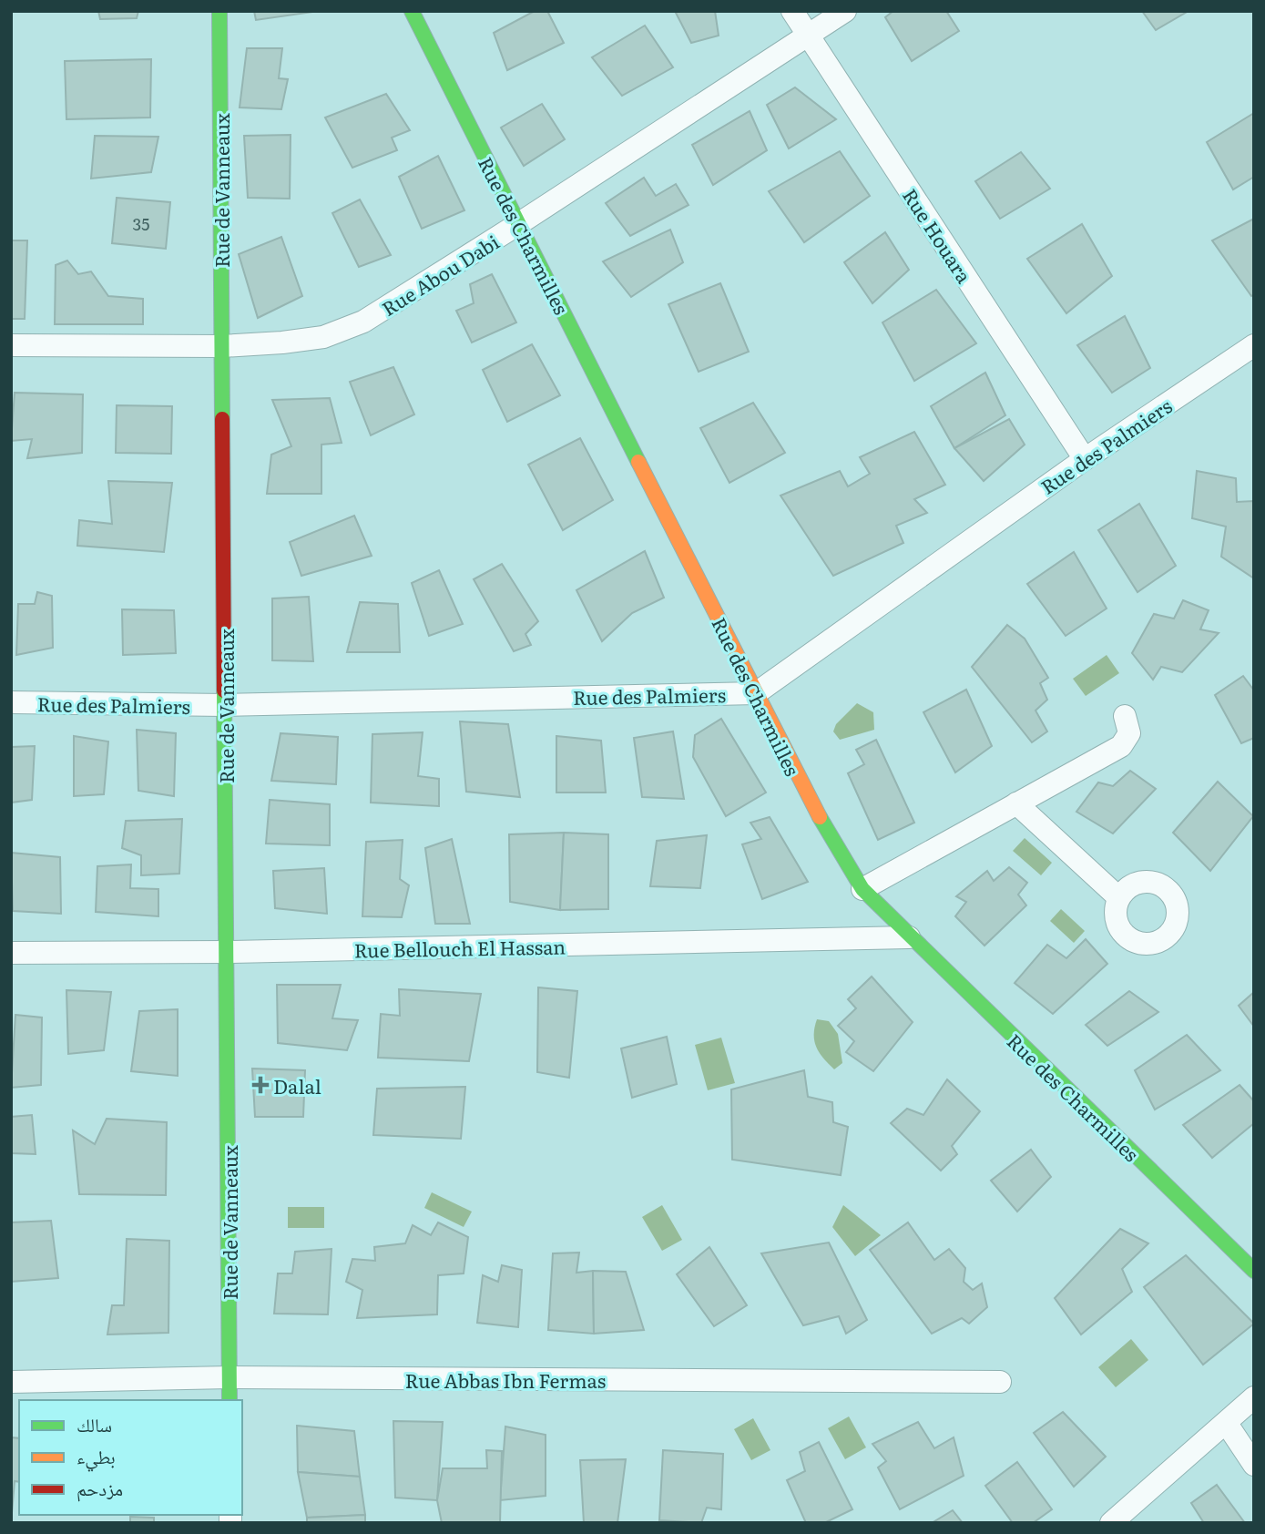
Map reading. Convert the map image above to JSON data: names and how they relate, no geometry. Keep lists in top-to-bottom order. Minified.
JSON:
{"streets":{"street":["Rue de Vanneaux","Rue des Charmilles","Rue Houara","Rue Abou Dabi","Rue des Palmiers","Rue Bellouch El Hassan","Rue Abbas Ibn Fermas"]},"crossings":[["Rue de Vanneaux","Rue Abou Dabi"],["Rue de Vanneaux","Rue des Palmiers"],["Rue de Vanneaux","Rue Bellouch El Hassan"],["Rue de Vanneaux","Rue Abbas Ibn Fermas"],["Rue des Charmilles","Rue Abou Dabi"],["Rue des Charmilles","Rue des Palmiers"],["Rue des Charmilles","Rue Bellouch El Hassan"],["Rue Houara","Rue Abou Dabi"],["Rue Houara","Rue des Palmiers"]],"places":{"health":["Dalal"]},"house_numbers":["35"],"legend":["سالك","بطيء","مزدحم"]}
